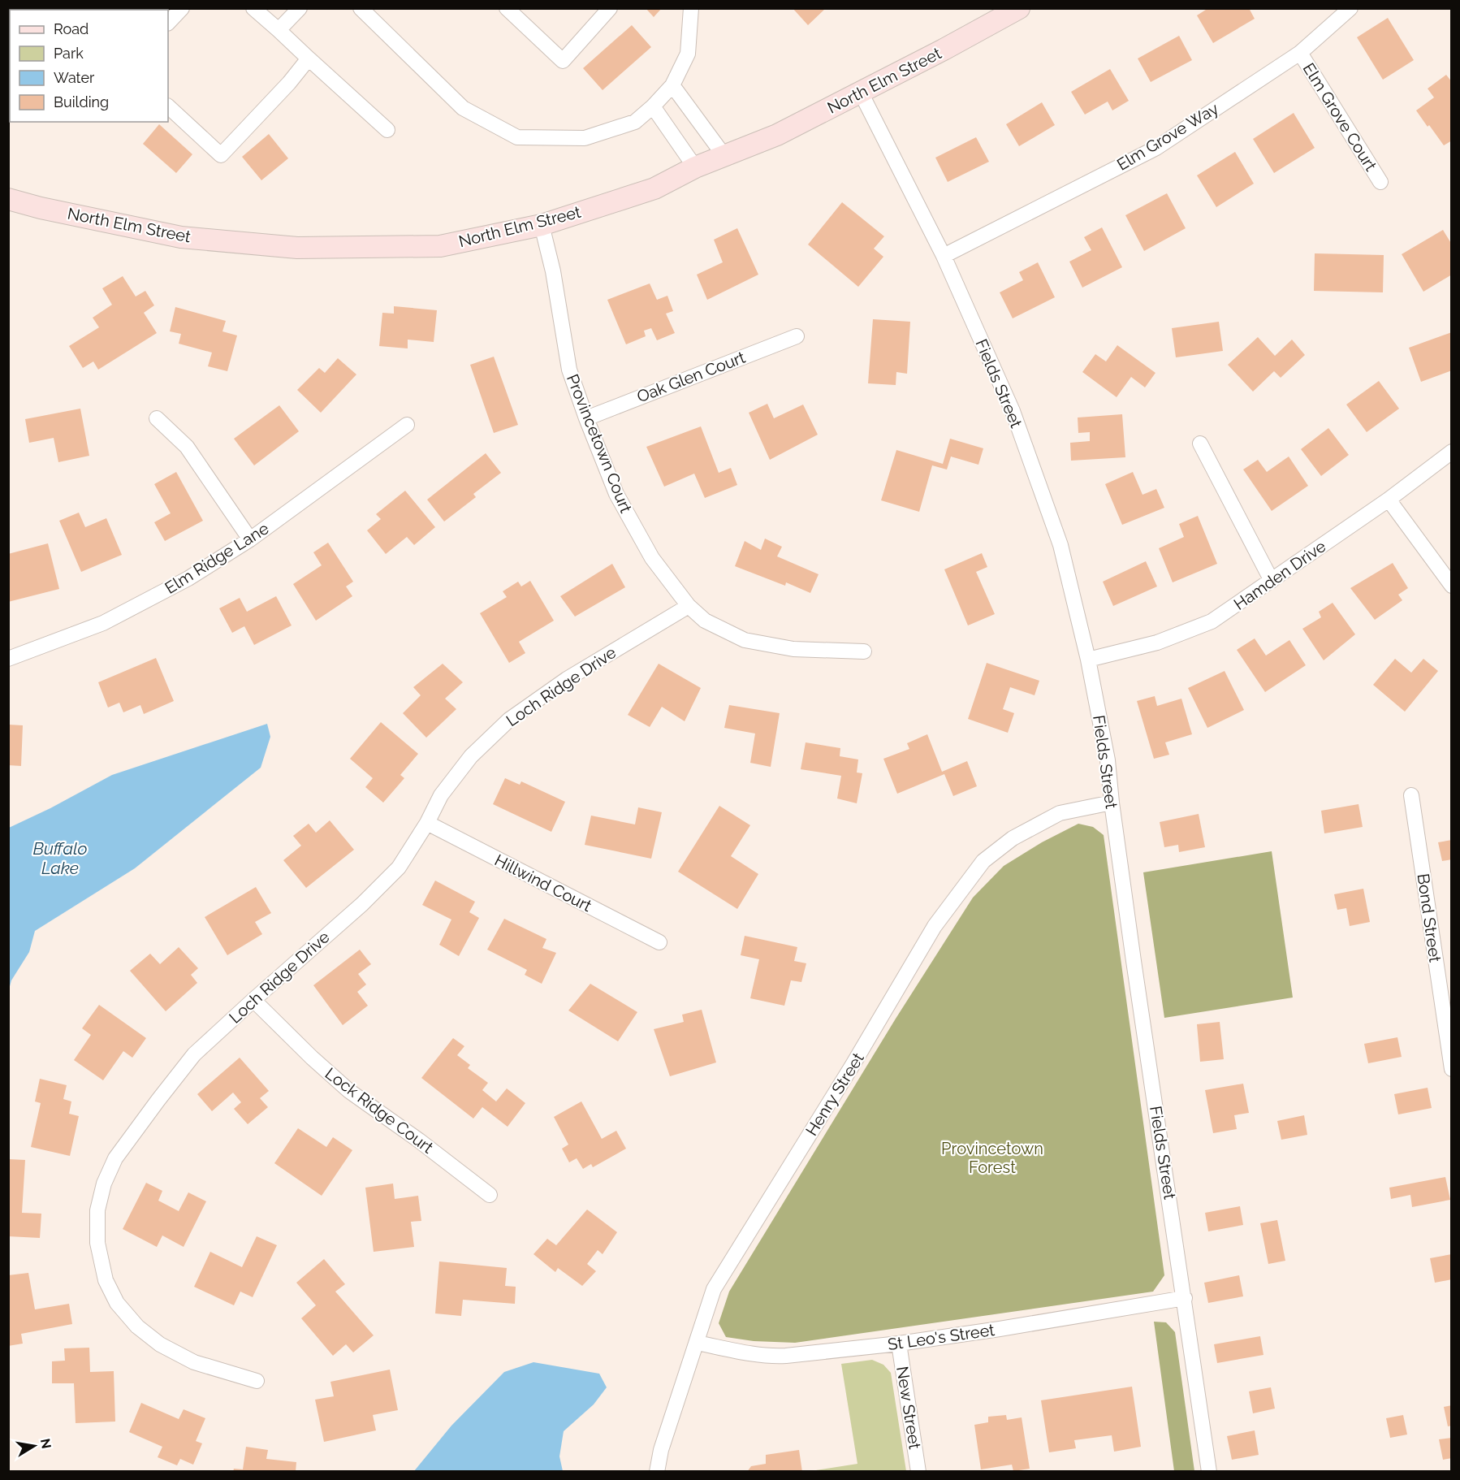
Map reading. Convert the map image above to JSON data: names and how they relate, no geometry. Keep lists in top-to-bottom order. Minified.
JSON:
{"streets":{"main road":["North Elm Street"],"street":["Elm Grove Court","Elm Grove Way","Oak Glen Court","Fields Street","Provincetown Court","Elm Ridge Lane","Hamden Drive","Loch Ridge Drive","Hillwind Court","Bond Street","Henry Street","Lock Ridge Court","St Leo's Street","New Street"]},"crossings":[["North Elm Street","Fields Street"],["North Elm Street","Provincetown Court"],["Elm Grove Court","Elm Grove Way"],["Elm Grove Way","Fields Street"],["Oak Glen Court","Provincetown Court"],["Fields Street","Hamden Drive"],["Fields Street","Henry Street"],["Fields Street","St Leo's Street"],["Provincetown Court","Loch Ridge Drive"],["Loch Ridge Drive","Hillwind Court"],["Loch Ridge Drive","Lock Ridge Court"],["Henry Street","St Leo's Street"],["St Leo's Street","New Street"]],"water":["Buffalo Lake"],"parks":["Provincetown Forest"],"legend":["Road","Park","Water","Building"],"north":"right"}
